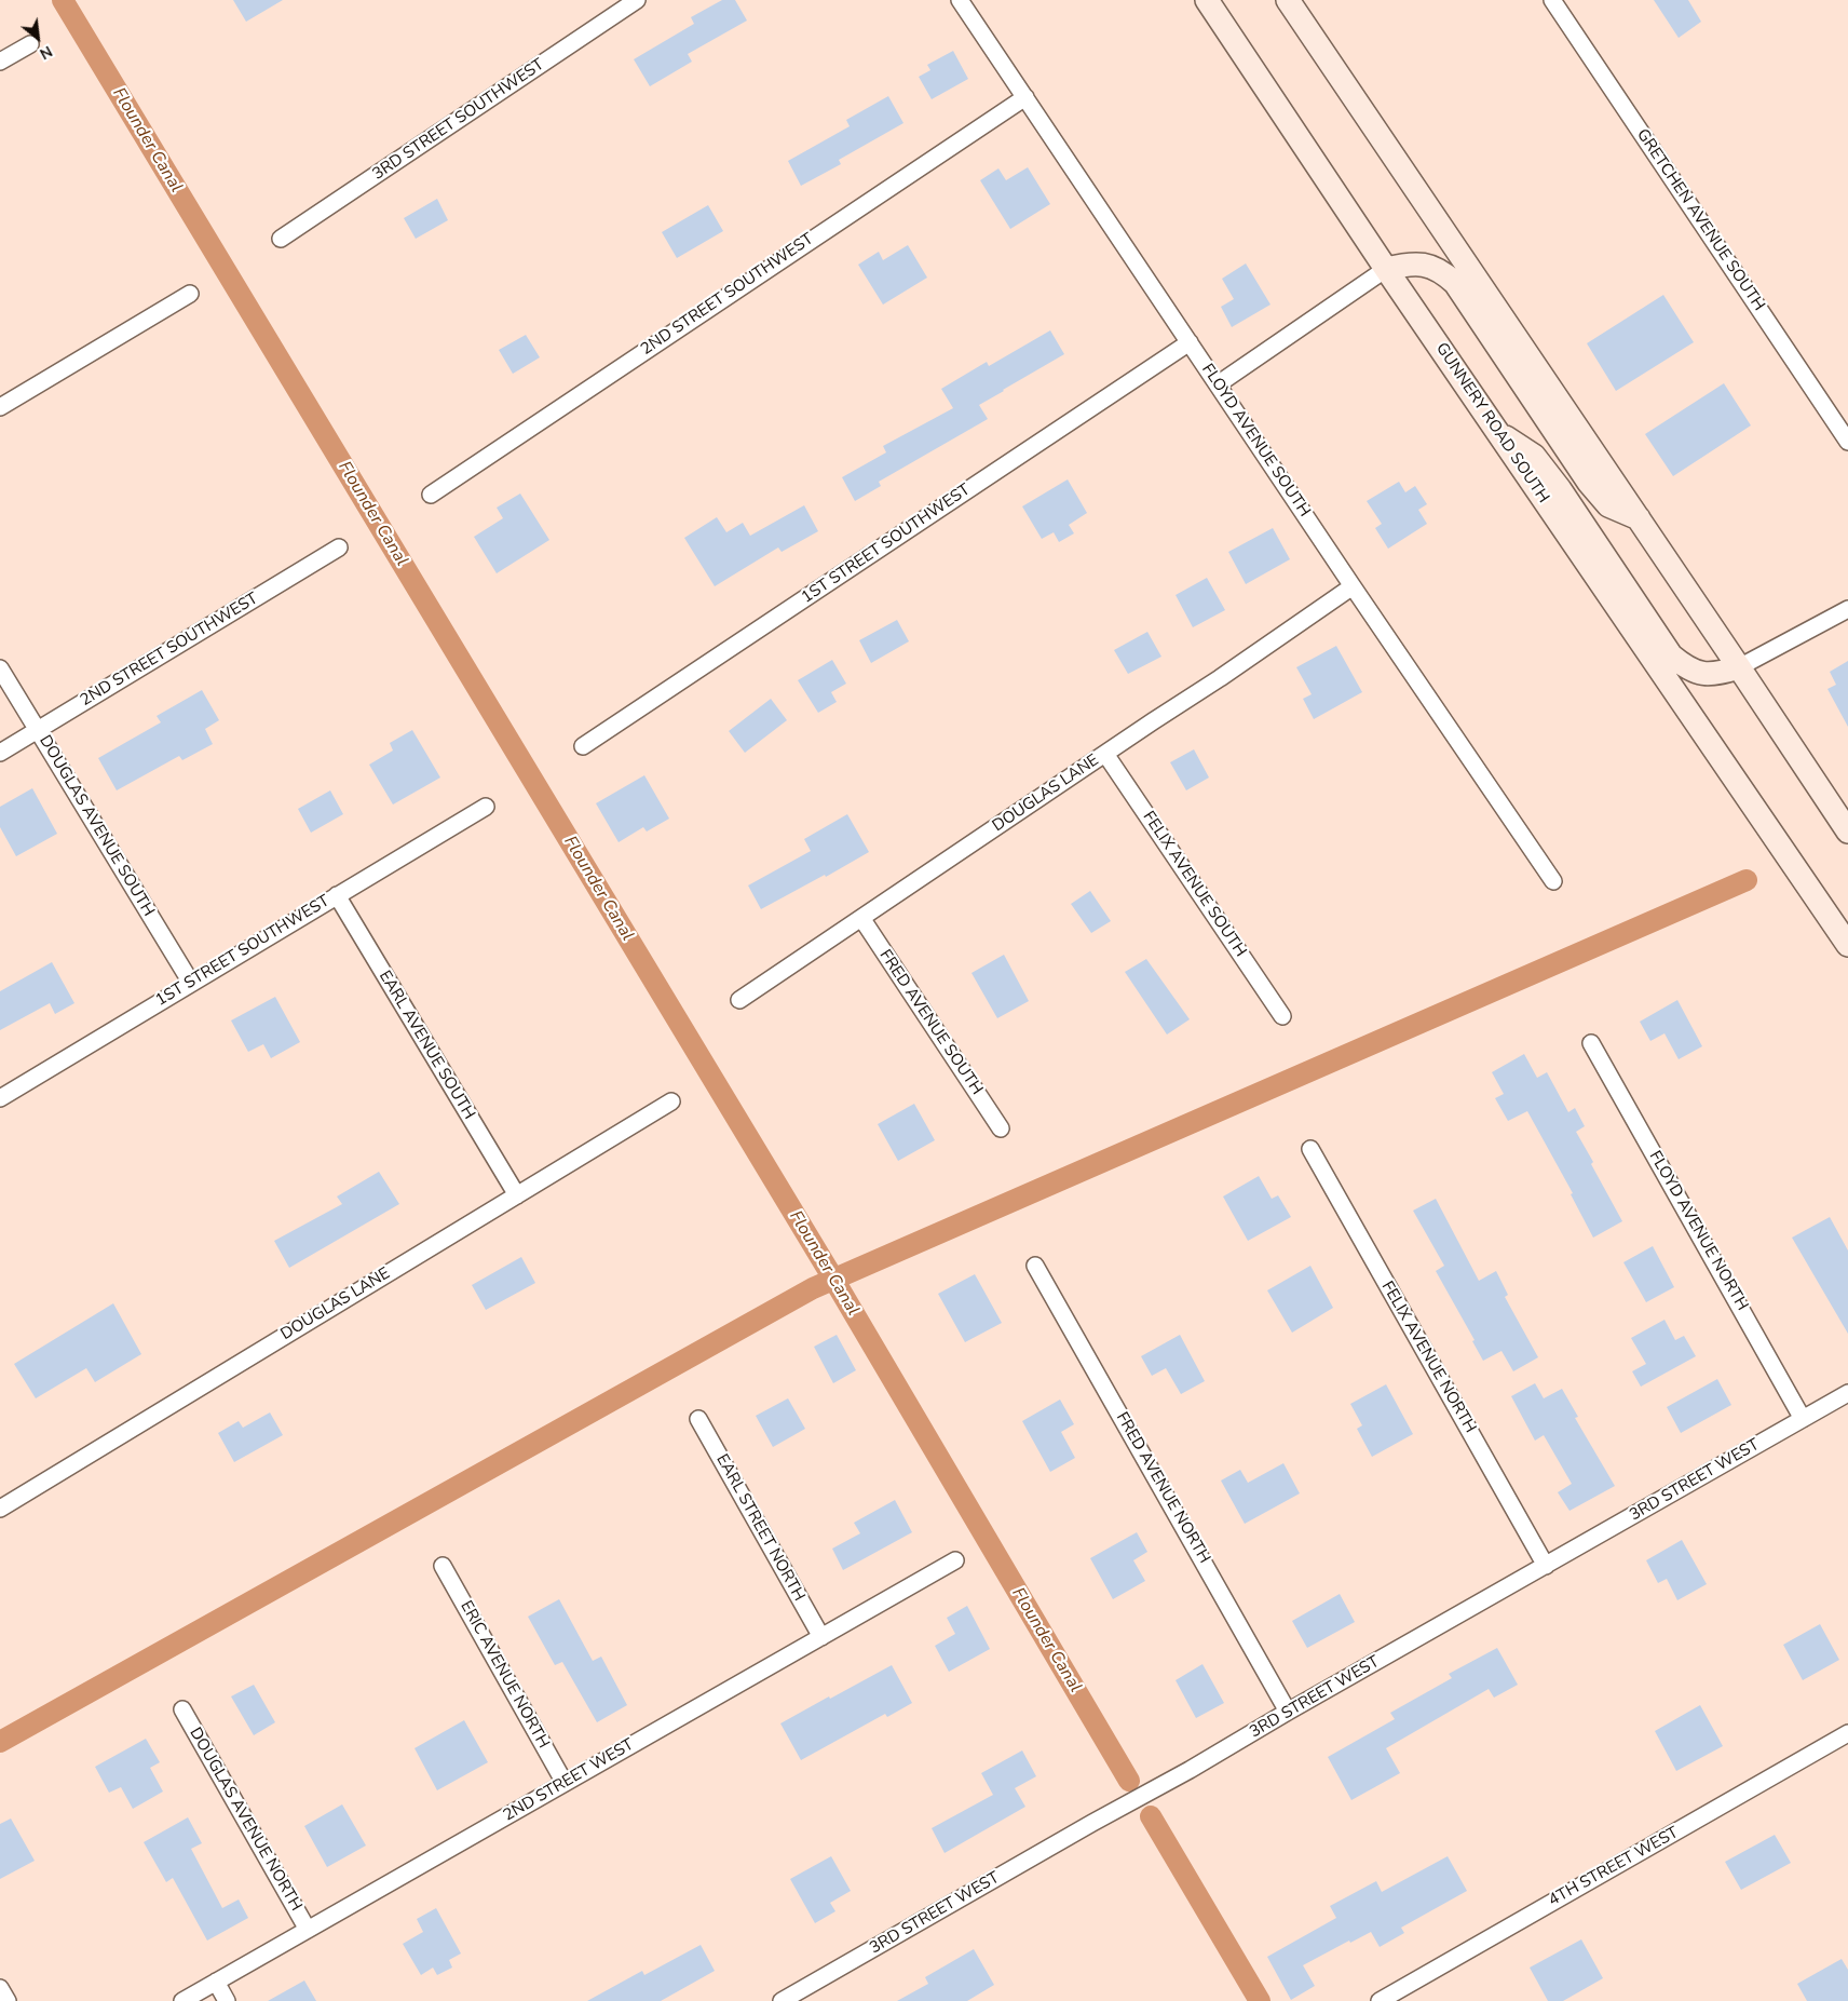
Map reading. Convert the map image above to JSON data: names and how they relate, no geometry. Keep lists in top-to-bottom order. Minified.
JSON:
{"streets":{"main road":["GUNNERY ROAD SOUTH"],"street":["3RD STREET SOUTHWEST","GRETCHEN AVENUE SOUTH","2ND STREET SOUTHWEST","FLOYD AVENUE SOUTH","1ST STREET SOUTHWEST","DOUGLAS LANE","DOUGLAS AVENUE SOUTH","FELIX AVENUE SOUTH","FRED AVENUE SOUTH","EARL AVENUE SOUTH","FLOYD AVENUE NORTH","FELIX AVENUE NORTH","3RD STREET WEST","FRED AVENUE NORTH","EARL STREET NORTH","ERIC AVENUE NORTH","2ND STREET WEST","DOUGLAS AVENUE NORTH","4TH STREET WEST"]},"crossings":[["2ND STREET SOUTHWEST","FLOYD AVENUE SOUTH"],["2ND STREET SOUTHWEST","DOUGLAS AVENUE SOUTH"],["FLOYD AVENUE SOUTH","1ST STREET SOUTHWEST"],["FLOYD AVENUE SOUTH","DOUGLAS LANE"],["1ST STREET SOUTHWEST","DOUGLAS AVENUE SOUTH"],["1ST STREET SOUTHWEST","EARL AVENUE SOUTH"],["DOUGLAS LANE","FELIX AVENUE SOUTH"],["DOUGLAS LANE","FRED AVENUE SOUTH"],["DOUGLAS LANE","EARL AVENUE SOUTH"],["FLOYD AVENUE NORTH","3RD STREET WEST"],["FELIX AVENUE NORTH","3RD STREET WEST"],["3RD STREET WEST","FRED AVENUE NORTH"],["EARL STREET NORTH","2ND STREET WEST"],["ERIC AVENUE NORTH","2ND STREET WEST"],["2ND STREET WEST","DOUGLAS AVENUE NORTH"]],"water":["Flounder Canal"],"north":"bottom right"}
